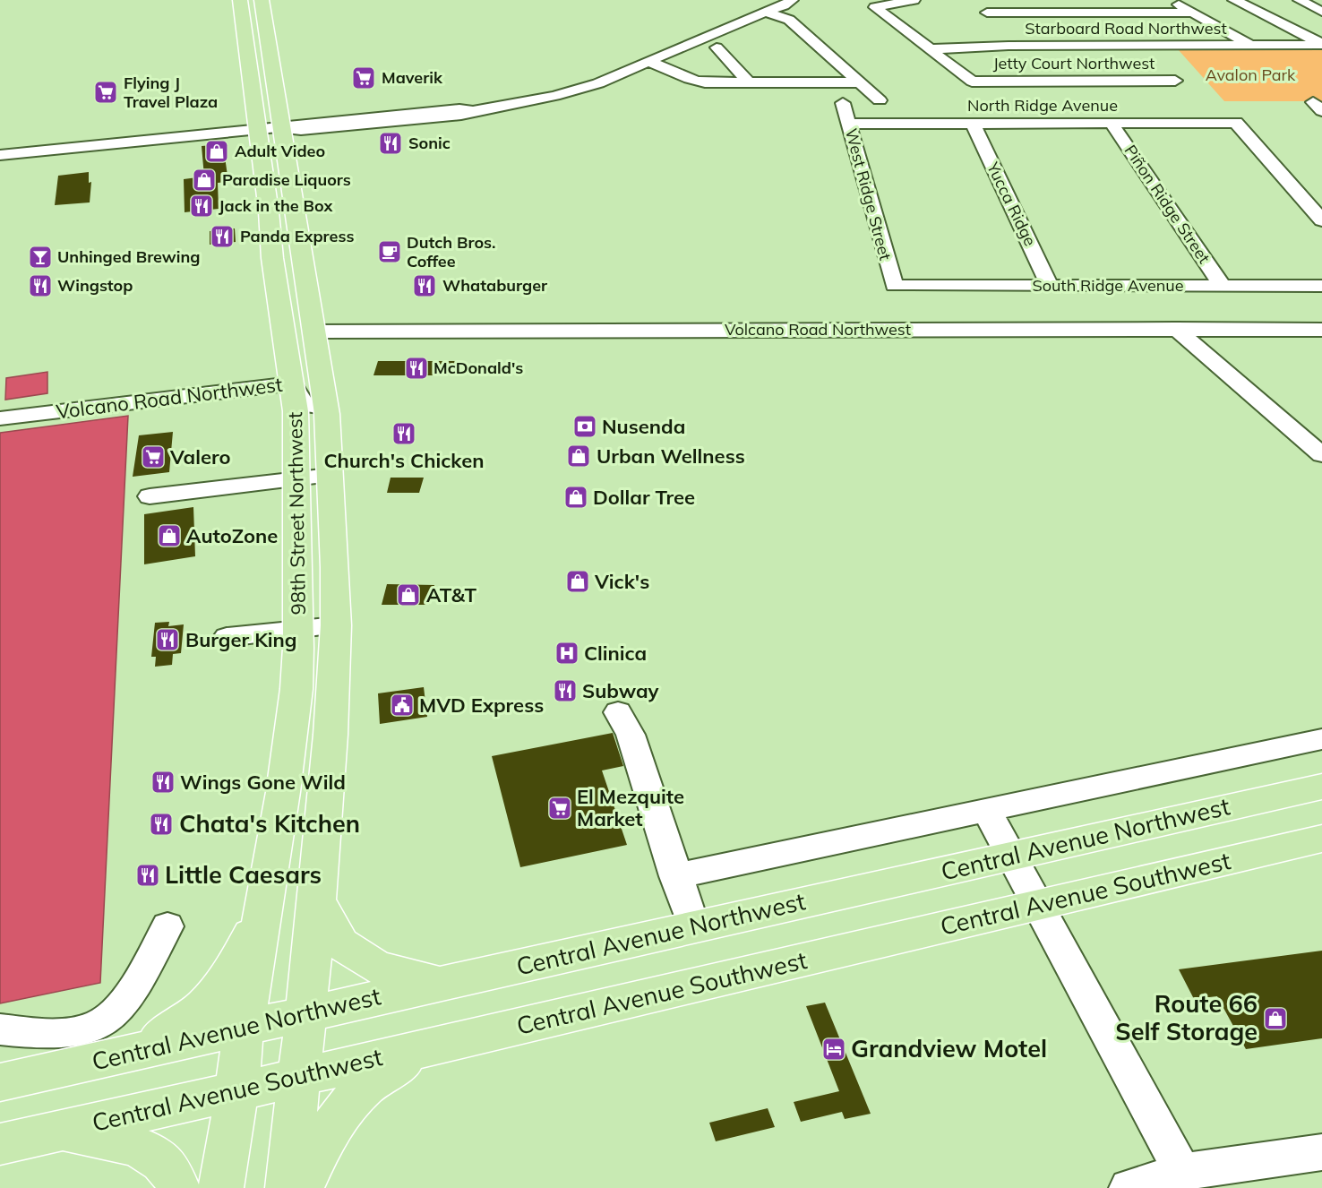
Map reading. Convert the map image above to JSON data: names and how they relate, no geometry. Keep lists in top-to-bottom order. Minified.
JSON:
{"streets":{"main road":["98th Street Northwest","Central Avenue Northwest","Central Avenue Southwest"],"street":["Starboard Road Northwest","Jetty Court Northwest","North Ridge Avenue","West Ridge Street","Yucca Ridge","Piñon Ridge Street","South Ridge Avenue","Volcano Road Northwest"]},"crossings":[["Starboard Road Northwest","Jetty Court Northwest"],["North Ridge Avenue","West Ridge Street"],["North Ridge Avenue","Yucca Ridge"],["North Ridge Avenue","Piñon Ridge Street"],["West Ridge Street","South Ridge Avenue"],["Yucca Ridge","South Ridge Avenue"],["Piñon Ridge Street","South Ridge Avenue"],["Volcano Road Northwest","98th Street Northwest"],["98th Street Northwest","Central Avenue Northwest"],["98th Street Northwest","Central Avenue Southwest"]],"parks":["Avalon Park"],"places":{"supermarket":["Maverik","Flying J Travel Plaza","Valero","El Mezquite Market"],"restaurant":["Sonic","Jack in the Box","Panda Express","Wingstop","Whataburger","McDonald's","Church's Chicken","Burger King","Subway","Wings Gone Wild","Chata's Kitchen","Little Caesars"],"shop":["Adult Video","Paradise Liquors","Urban Wellness","Dollar Tree","AutoZone","Vick's","AT&T","Route 66 Self Storage"],"cafe":["Dutch Bros. Coffee"],"bar":["Unhinged Brewing"],"bank":["Nusenda"],"hospital":["Clinica"],"public building":["MVD Express"],"hotel":["Grandview Motel"]}}
